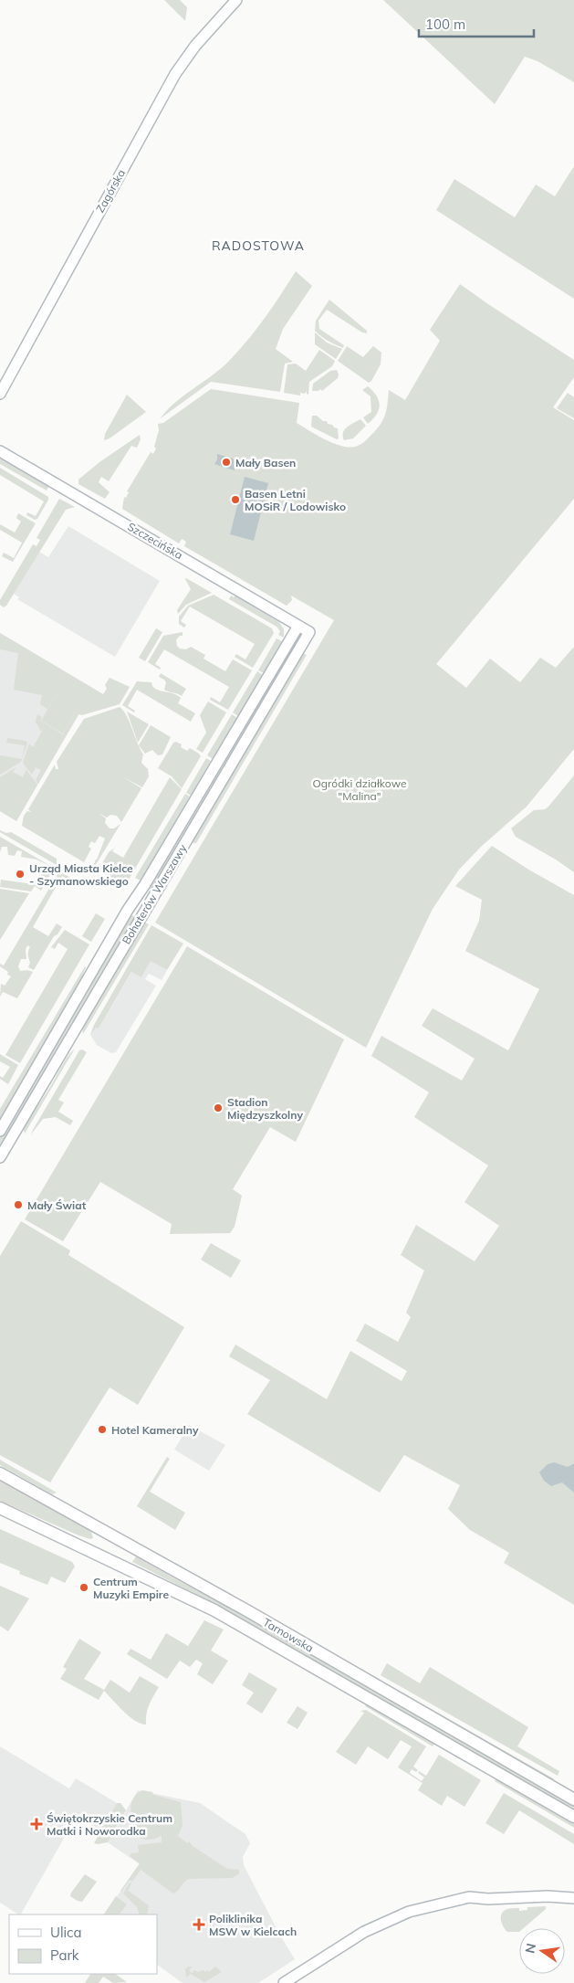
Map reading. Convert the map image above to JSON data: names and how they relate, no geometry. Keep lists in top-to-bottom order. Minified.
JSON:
{"streets":{"main road":["Tarnowska"],"street":["Zagórska","Szczecińska","Bohaterów Warszawy"]},"crossings":[["Szczecińska","Bohaterów Warszawy"]],"districts":["RADOSTOWA"],"parks":["Ogródki działkowe \"Malina\""],"places":{"other":["Mały Basen","Basen Letni MOSiR / Lodowisko","Urząd Miasta Kielce - Szymanowskiego","Stadion Międzyszkolny","Mały Świat","Hotel Kameralny","Centrum Muzyki Empire"],"health":["Świętokrzyskie Centrum Matki i Noworodka","Poliklinika MSW w Kielcach"]},"legend":["Ulica","Park"],"scale_bar":"100 m","north":"left"}
